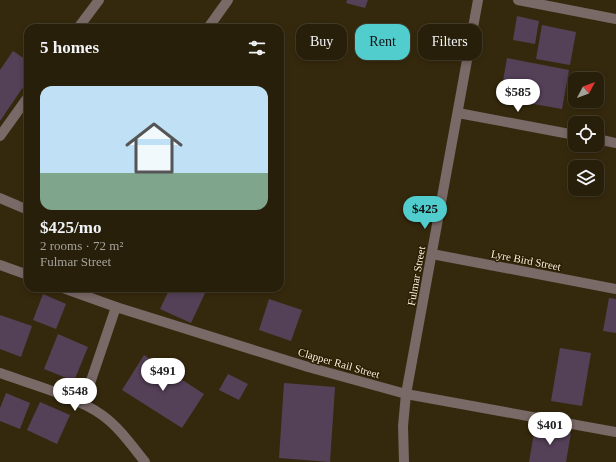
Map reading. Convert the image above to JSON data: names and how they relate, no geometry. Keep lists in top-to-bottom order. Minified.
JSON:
{"streets":{"street":["Lyre Bird Street","Fulmar Street","Clapper Rail Street"]},"crossings":[["Lyre Bird Street","Fulmar Street"],["Fulmar Street","Clapper Rail Street"]],"north":"top right","page":{"chip":["Buy","Rent","Filters"],"heading":"5 homes","list":[{"name":"$425/mo","note":"2 rooms · 72 m² · Fulmar Street"}],"price":["$585","$425","$491","$548","$401"]}}
